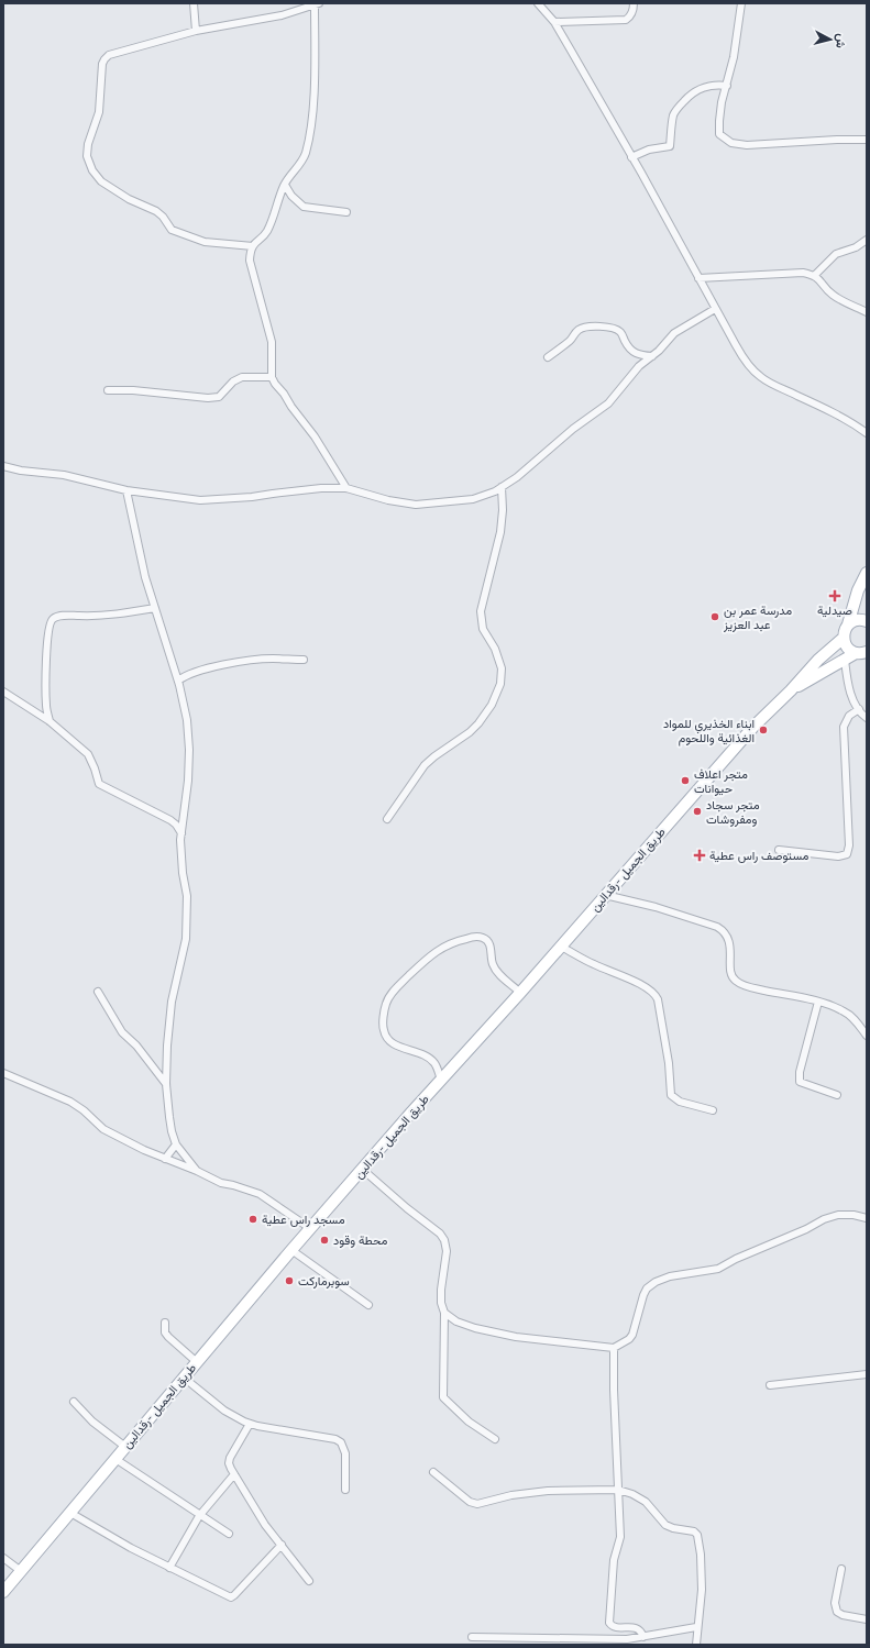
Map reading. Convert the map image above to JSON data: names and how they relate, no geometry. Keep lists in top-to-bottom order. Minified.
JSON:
{"streets":{"main road":["طريق الجميل -رقدالين"]},"places":{"health":["صيدلية","مستوصف راس عطية"],"other":["مدرسة عمر بن عبد العزيز","ابناء الخذيري للمواد الغذائية واللحوم","متجر اعلاف حيوانات","متجر سجاد ومفروشات","مسجد راس عطية","محطة وقود","سوبرماركت"]},"north":"right"}
